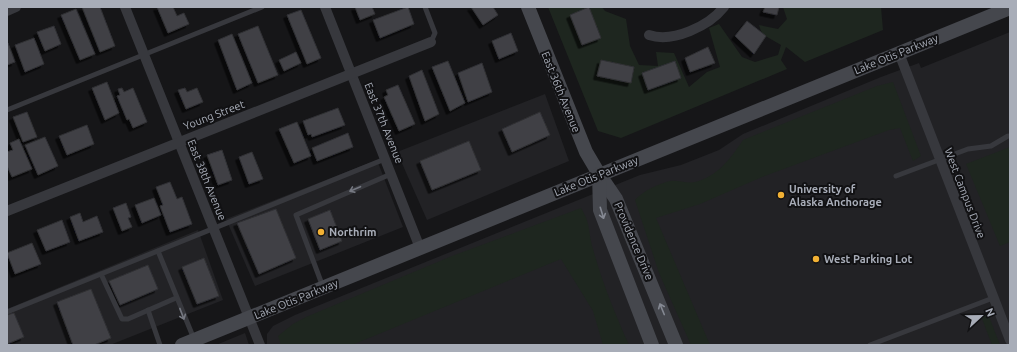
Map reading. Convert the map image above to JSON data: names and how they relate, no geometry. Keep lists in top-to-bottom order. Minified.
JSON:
{"streets":{"main road":["Lake Otis Parkway","East 36th Avenue","Providence Drive"],"street":["Young Street","East 37th Avenue","East 38th Avenue","West Campus Drive"]},"crossings":[["Lake Otis Parkway","East 36th Avenue"],["Lake Otis Parkway","East 37th Avenue"],["Lake Otis Parkway","East 38th Avenue"],["Lake Otis Parkway","West Campus Drive"],["Lake Otis Parkway","Providence Drive"],["East 36th Avenue","Providence Drive"],["Young Street","East 37th Avenue"],["Young Street","East 38th Avenue"]],"places":["University of Alaska Anchorage","Northrim","West Parking Lot"],"north":"right"}
